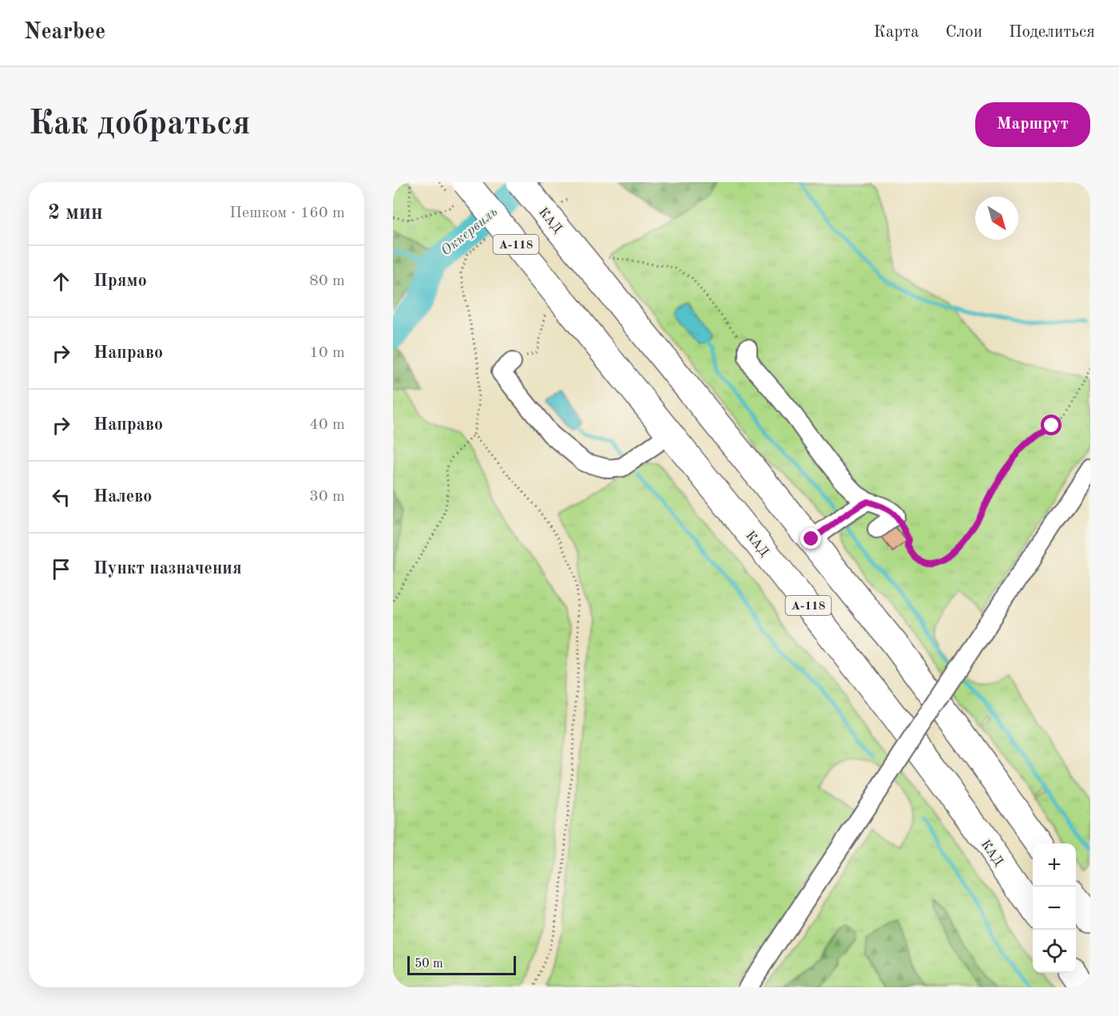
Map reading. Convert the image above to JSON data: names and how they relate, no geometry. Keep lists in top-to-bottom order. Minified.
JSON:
{"streets":{"highway":["КАД","А-118"]},"water":["Оккервиль"],"scale_bar":"50 m","north":"bottom right","page":{"header":"Nearbee","nav":["Карта","Слои","Поделиться"],"buttons":"Маршрут","title":"Как добраться","heading":["2 мин","Пешком · 160 m"],"list":[["Прямо","80 m"],["Направо","10 m"],["Направо","40 m"],["Налево","30 m"],"Пункт назначения"],"map_buttons":["+","−"],"scale":"50 m"}}
